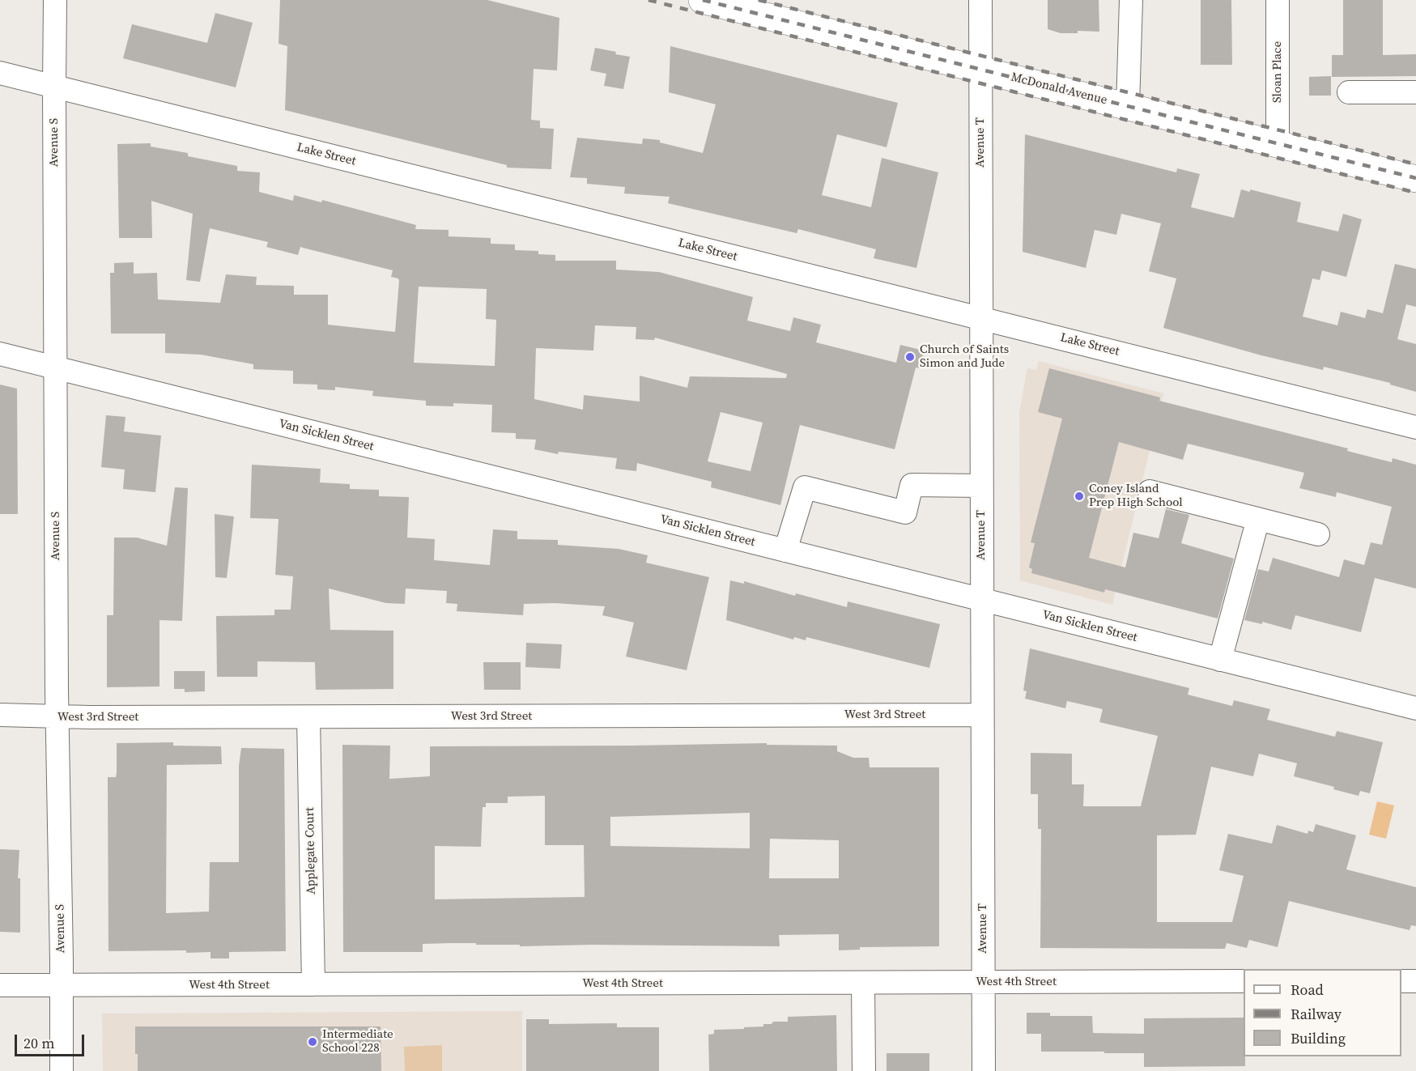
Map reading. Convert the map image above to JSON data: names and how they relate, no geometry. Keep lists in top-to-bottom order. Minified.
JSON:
{"streets":{"main road":["McDonald Avenue"],"street":["Sloan Place","Avenue S","Avenue T","Lake Street","Van Sicklen Street","West 3rd Street","Applegate Court","West 4th Street"]},"crossings":[["Sloan Place","McDonald Avenue"],["McDonald Avenue","Avenue T"],["Avenue S","Lake Street"],["Avenue S","Van Sicklen Street"],["Avenue S","West 3rd Street"],["Avenue S","West 4th Street"],["Avenue T","Lake Street"],["Avenue T","Van Sicklen Street"],["Avenue T","West 3rd Street"],["Avenue T","West 4th Street"],["West 3rd Street","Applegate Court"],["Applegate Court","West 4th Street"]],"places":["Church of Saints Simon and Jude","Coney Island Prep High School","Intermediate School 228"],"legend":["Road","Railway","Building"],"scale_bar":"20 m"}
